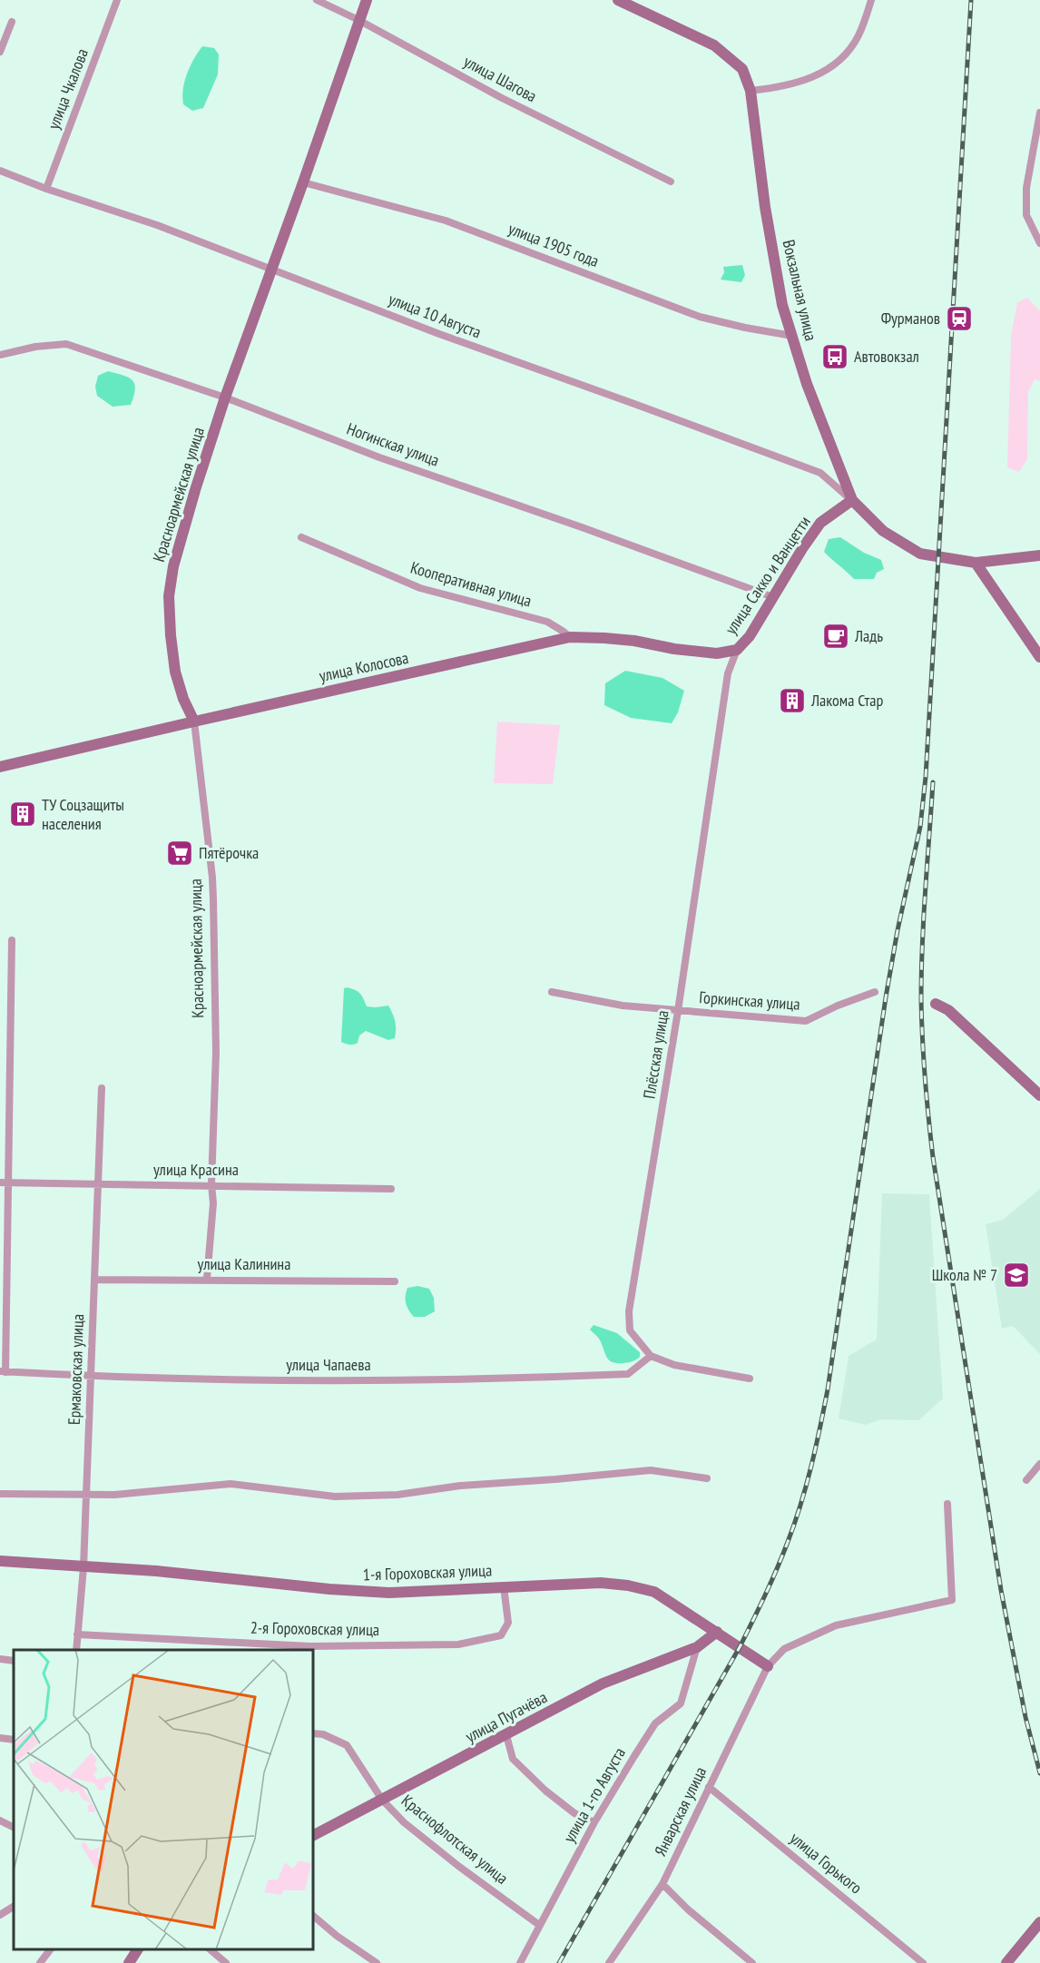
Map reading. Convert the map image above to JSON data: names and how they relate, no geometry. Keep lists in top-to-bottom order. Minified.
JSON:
{"streets":{"main road":["Вокзальная улица","Красноармейская улица","улица Сакко и Ванцетти","улица Колосова","1-я Гороховская улица","улица Пугачёва"],"street":["улица Шагова","улица Чкалова","улица 1905 года","улица 10 Августа","Ногинская улица","Кооперативная улица","Горкинская улица","Плёсская улица","улица Красина","улица Калинина","улица Чапаева","Ермаковская улица","2-я Гороховская улица","улица 1-го Августа","Январская улица","Краснофлотская улица","улица Горького"]},"crossings":[["улица Шагова","Красноармейская улица"],["улица Чкалова","улица 10 Августа"],["улица 1905 года","Вокзальная улица"],["улица 1905 года","Красноармейская улица"],["Вокзальная улица","улица 10 Августа"],["Вокзальная улица","улица Сакко и Ванцетти"],["улица 10 Августа","Красноармейская улица"],["улица 10 Августа","улица Сакко и Ванцетти"],["Ногинская улица","Красноармейская улица"],["Ногинская улица","улица Сакко и Ванцетти"],["Красноармейская улица","улица Колосова"],["Красноармейская улица","улица Красина"],["Красноармейская улица","улица Калинина"],["улица Сакко и Ванцетти","улица Колосова"],["улица Сакко и Ванцетти","Плёсская улица"],["Кооперативная улица","улица Колосова"],["улица Колосова","Плёсская улица"],["Горкинская улица","Плёсская улица"],["Плёсская улица","улица Чапаева"],["улица Красина","Ермаковская улица"],["улица Калинина","Ермаковская улица"],["улица Чапаева","Ермаковская улица"],["Ермаковская улица","1-я Гороховская улица"],["Ермаковская улица","2-я Гороховская улица"],["1-я Гороховская улица","2-я Гороховская улица"],["1-я Гороховская улица","улица Пугачёва"],["1-я Гороховская улица","Январская улица"],["улица Пугачёва","улица 1-го Августа"],["улица Пугачёва","Краснофлотская улица"],["улица 1-го Августа","Краснофлотская улица"],["Январская улица","улица Горького"]],"places":{"station":["Фурманов"],"bus stop":["Автовокзал"],"cafe":["Ладь"],"building":["Лакома Стар","ТУ Соцзащиты населения"],"supermarket":["Пятёрочка"],"school or university":["Школа № 7"]}}
